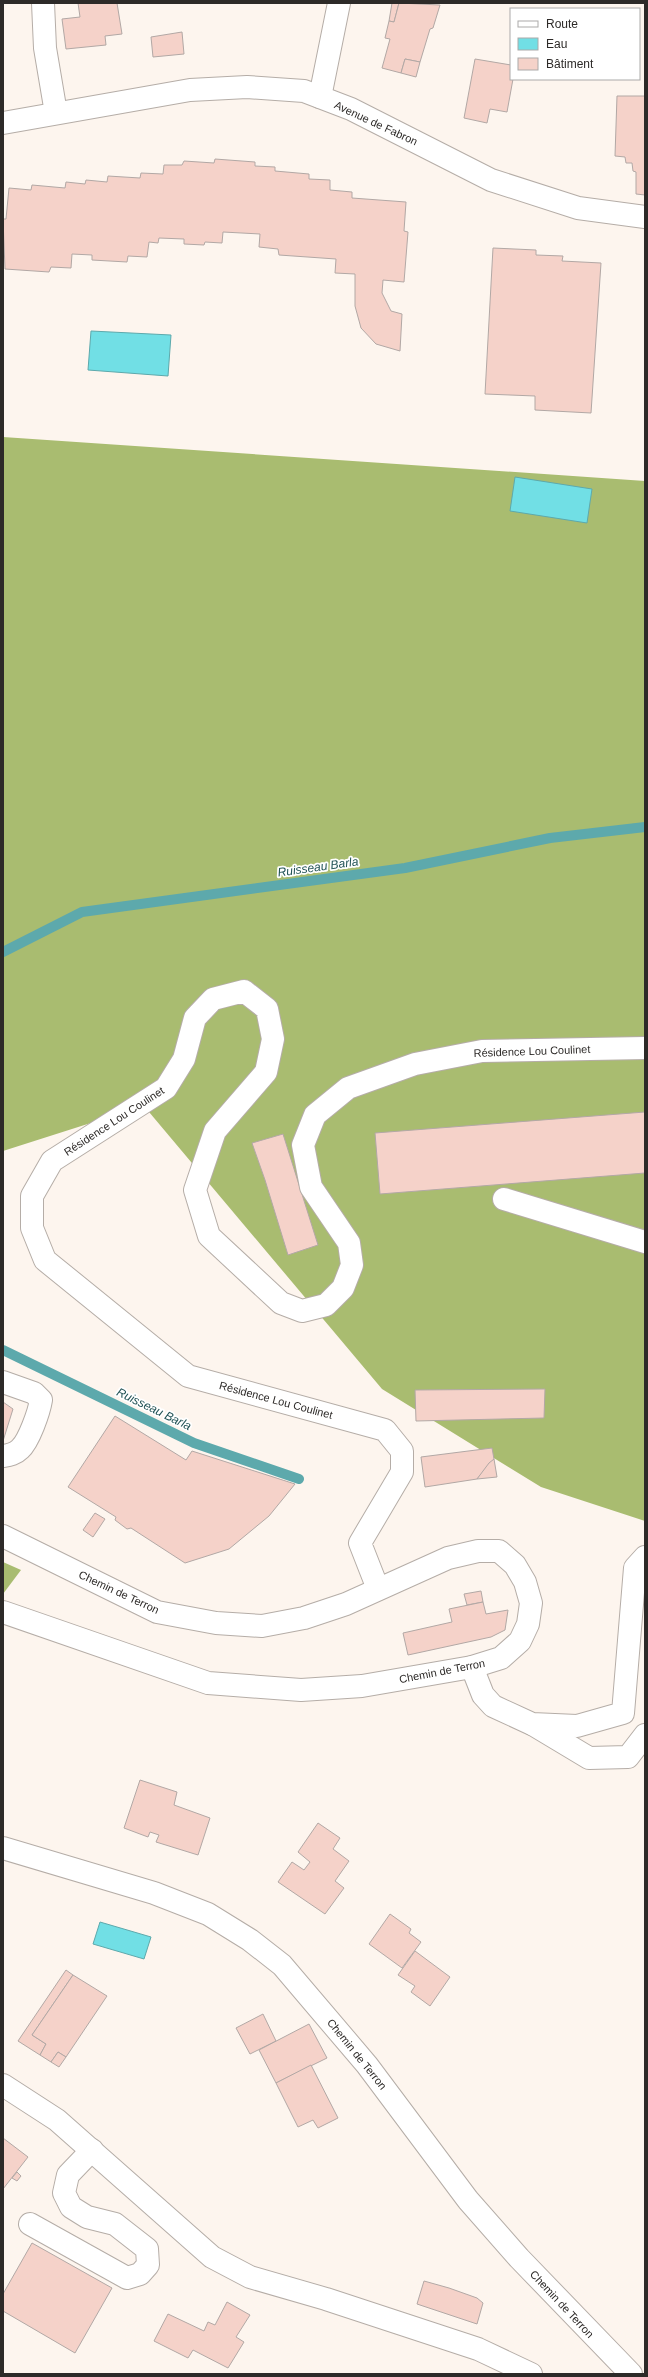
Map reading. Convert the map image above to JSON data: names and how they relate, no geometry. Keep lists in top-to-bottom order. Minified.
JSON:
{"streets":{"street":["Avenue de Fabron","Résidence Lou Coulinet","Chemin de Terron"]},"crossings":[["Résidence Lou Coulinet","Chemin de Terron"]],"water":["Ruisseau Barla"],"legend":["Route","Eau","Bâtiment"]}
